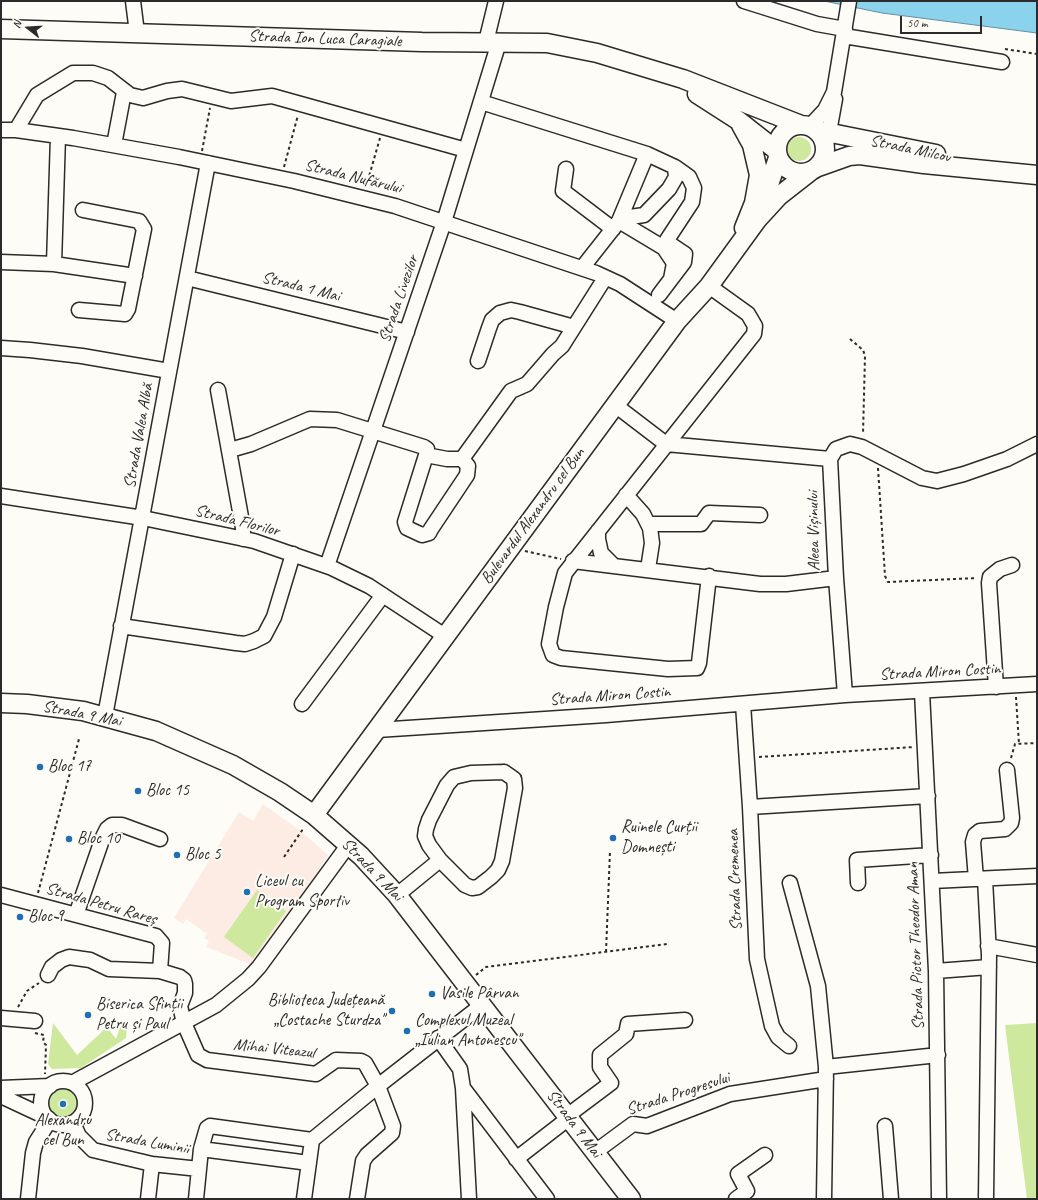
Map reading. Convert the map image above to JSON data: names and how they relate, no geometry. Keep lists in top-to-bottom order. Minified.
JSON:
{"streets":{"main road":["Strada Ion Luca Caragiale","Strada Milcov","Bulevardul Alexandru cel Bun","Strada 9 Mai"],"street":["Strada Nufărului","Strada 1 Mai","Strada Livezilor","Strada Valea Albă","Strada Florilor","Aleea Vișinului","Strada Miron Costin","Strada Cremenea","Strada Petru Rareș","Strada Pictor Theodor Aman","Mihai Viteazul","Strada Progresului","Strada Luminii"]},"crossings":[["Strada Ion Luca Caragiale","Strada Milcov"],["Strada Ion Luca Caragiale","Strada Livezilor"],["Strada Ion Luca Caragiale","Bulevardul Alexandru cel Bun"],["Strada Milcov","Bulevardul Alexandru cel Bun"],["Strada Nufărului","Strada Livezilor"],["Strada Nufărului","Strada Valea Albă"],["Strada Nufărului","Bulevardul Alexandru cel Bun"],["Strada 1 Mai","Strada Livezilor"],["Strada 1 Mai","Strada Valea Albă"],["Strada Livezilor","Strada Florilor"],["Strada Valea Albă","Strada Florilor"],["Strada Valea Albă","Strada 9 Mai"],["Bulevardul Alexandru cel Bun","Strada Florilor"],["Bulevardul Alexandru cel Bun","Strada Miron Costin"],["Bulevardul Alexandru cel Bun","Strada 9 Mai"],["Strada Miron Costin","Strada Cremenea"],["Strada Miron Costin","Strada Pictor Theodor Aman"],["Strada 9 Mai","Strada Progresului"],["Strada Pictor Theodor Aman","Strada Progresului"]],"places":["Bloc 17","Bloc 15","Ruinele Curții Domnești","Bloc 10","Bloc 5","Liceul cu Program Sportiv","Bloc 9","Vasile Pârvan","Biblioteca Județeană „Costache Sturdza\"","Biserica Sfinții Petru și Paul","Complexul Muzeal „Iulian Antonescu\"","Alexandru cel Bun"],"scale_bar":"50 m","north":"left"}
